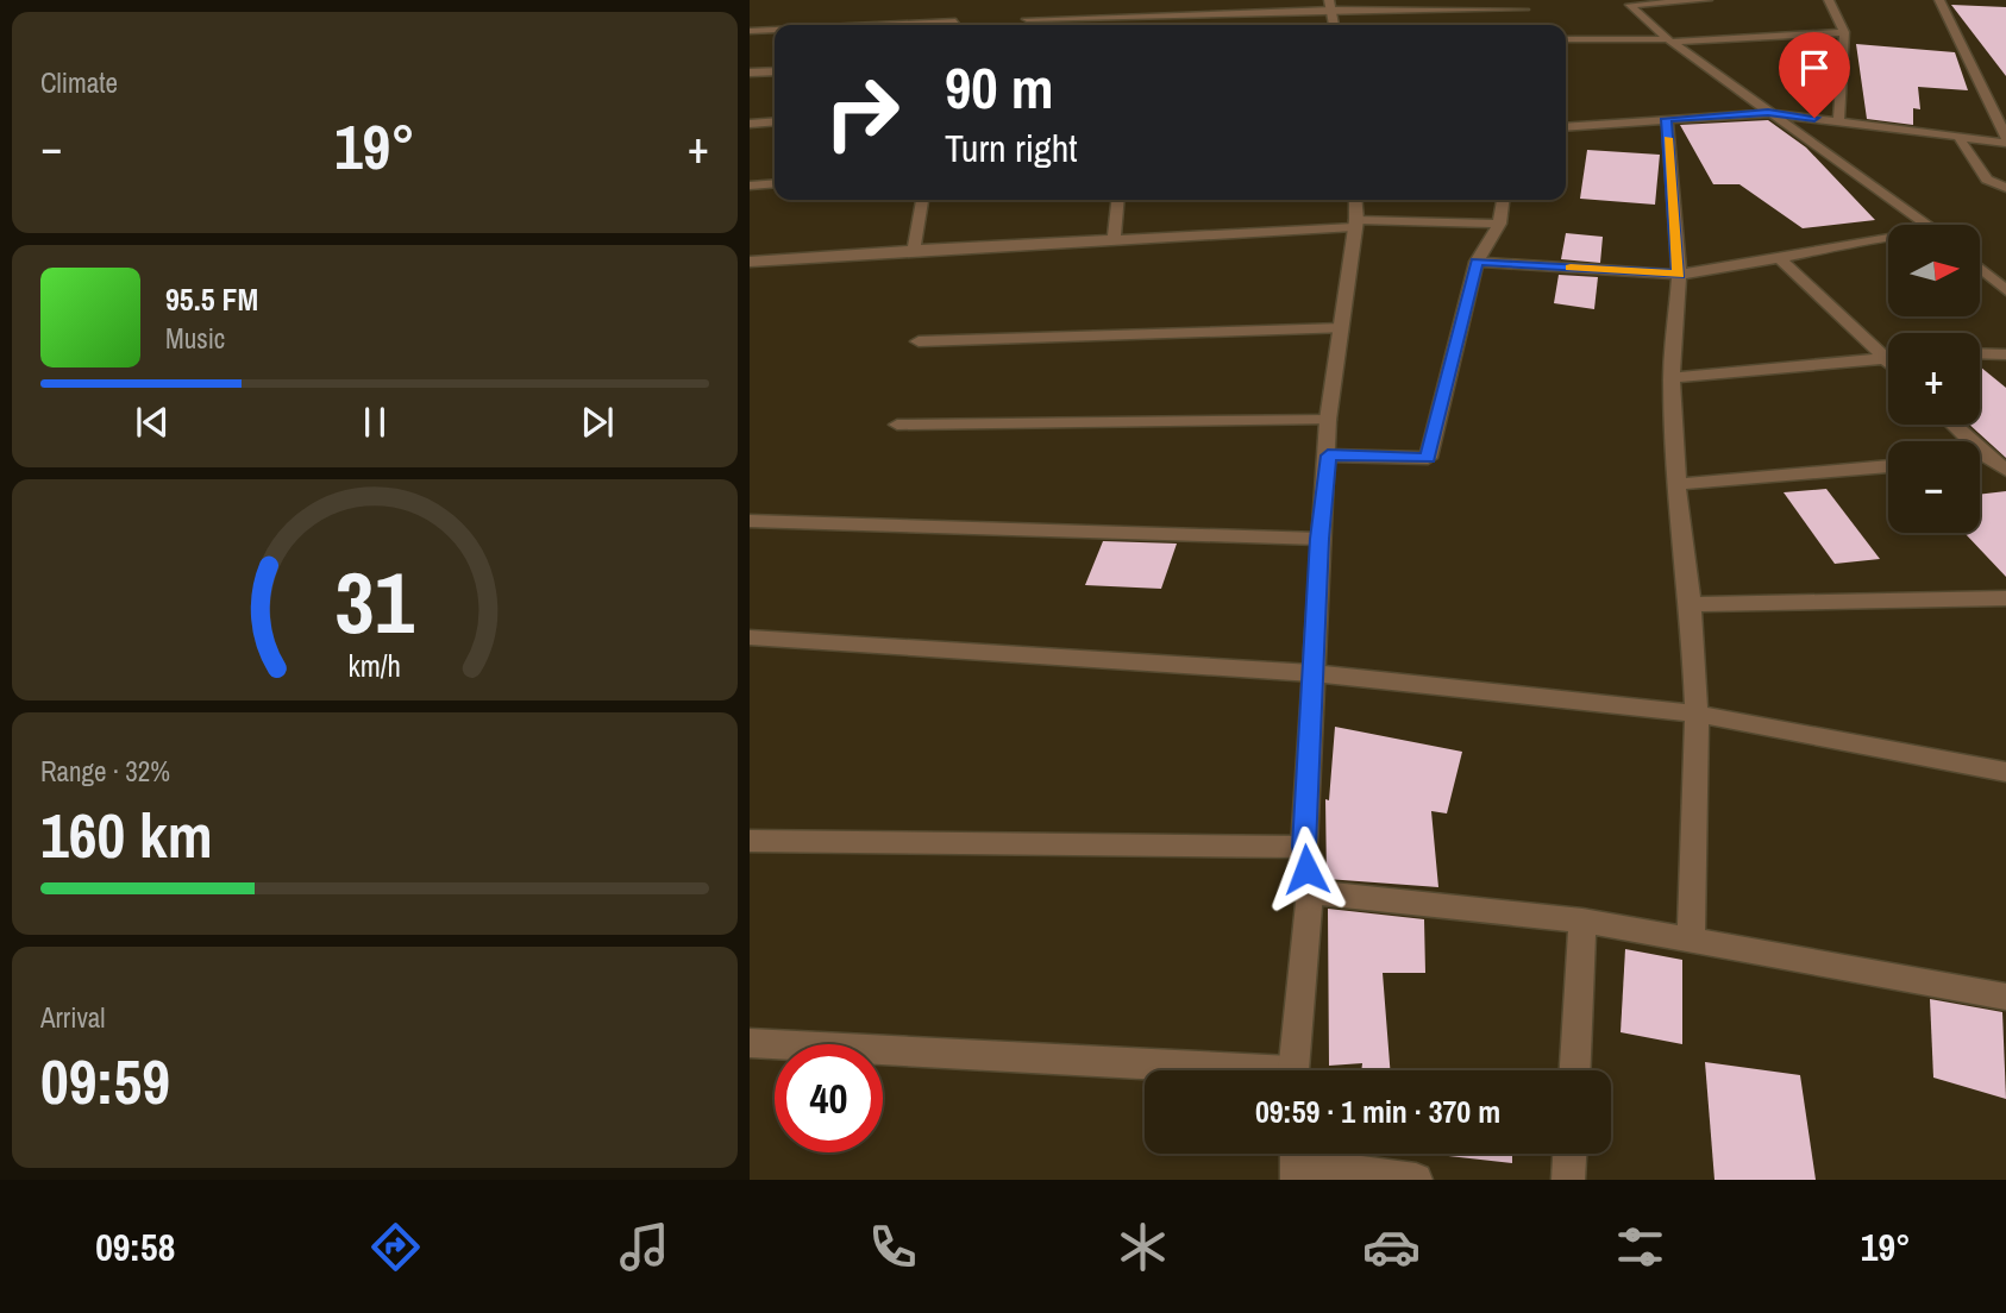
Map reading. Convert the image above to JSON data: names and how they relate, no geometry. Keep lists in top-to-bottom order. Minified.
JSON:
{"north":"right","page":{"tile":["Climate",["Range · 32%","160 km"],["Arrival","09:59"]],"turn":["90 m","Turn right"],"heat":["−","19°","+"],"map_buttons":["+","−"],"song":["95.5 FM","Music"],"limit":"40","trip":"09:59 · 1 min · 370 m","tabs":["09:58","19°"],"gauge":["31","km/h"]}}
